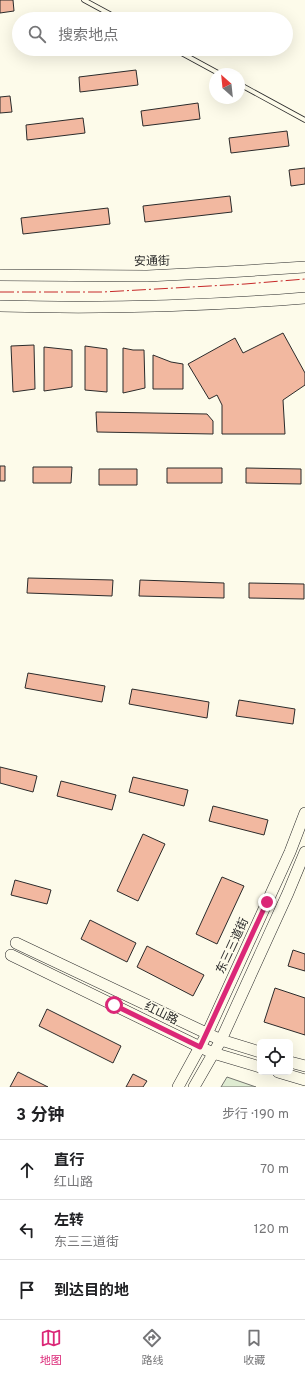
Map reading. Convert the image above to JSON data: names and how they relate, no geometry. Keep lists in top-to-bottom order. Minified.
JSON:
{"streets":{"main road":["安通街","东三三道街","红山路"]},"crossings":[["东三三道街","红山路"]],"north":"top left","page":{"search":"搜索地点","heading":["3 分钟","步行 · 190 m"],"list":[["直行","红山路","70 m"],["左转","东三三道街","120 m"],"到达目的地"],"nav":["地图","路线","收藏"]}}
